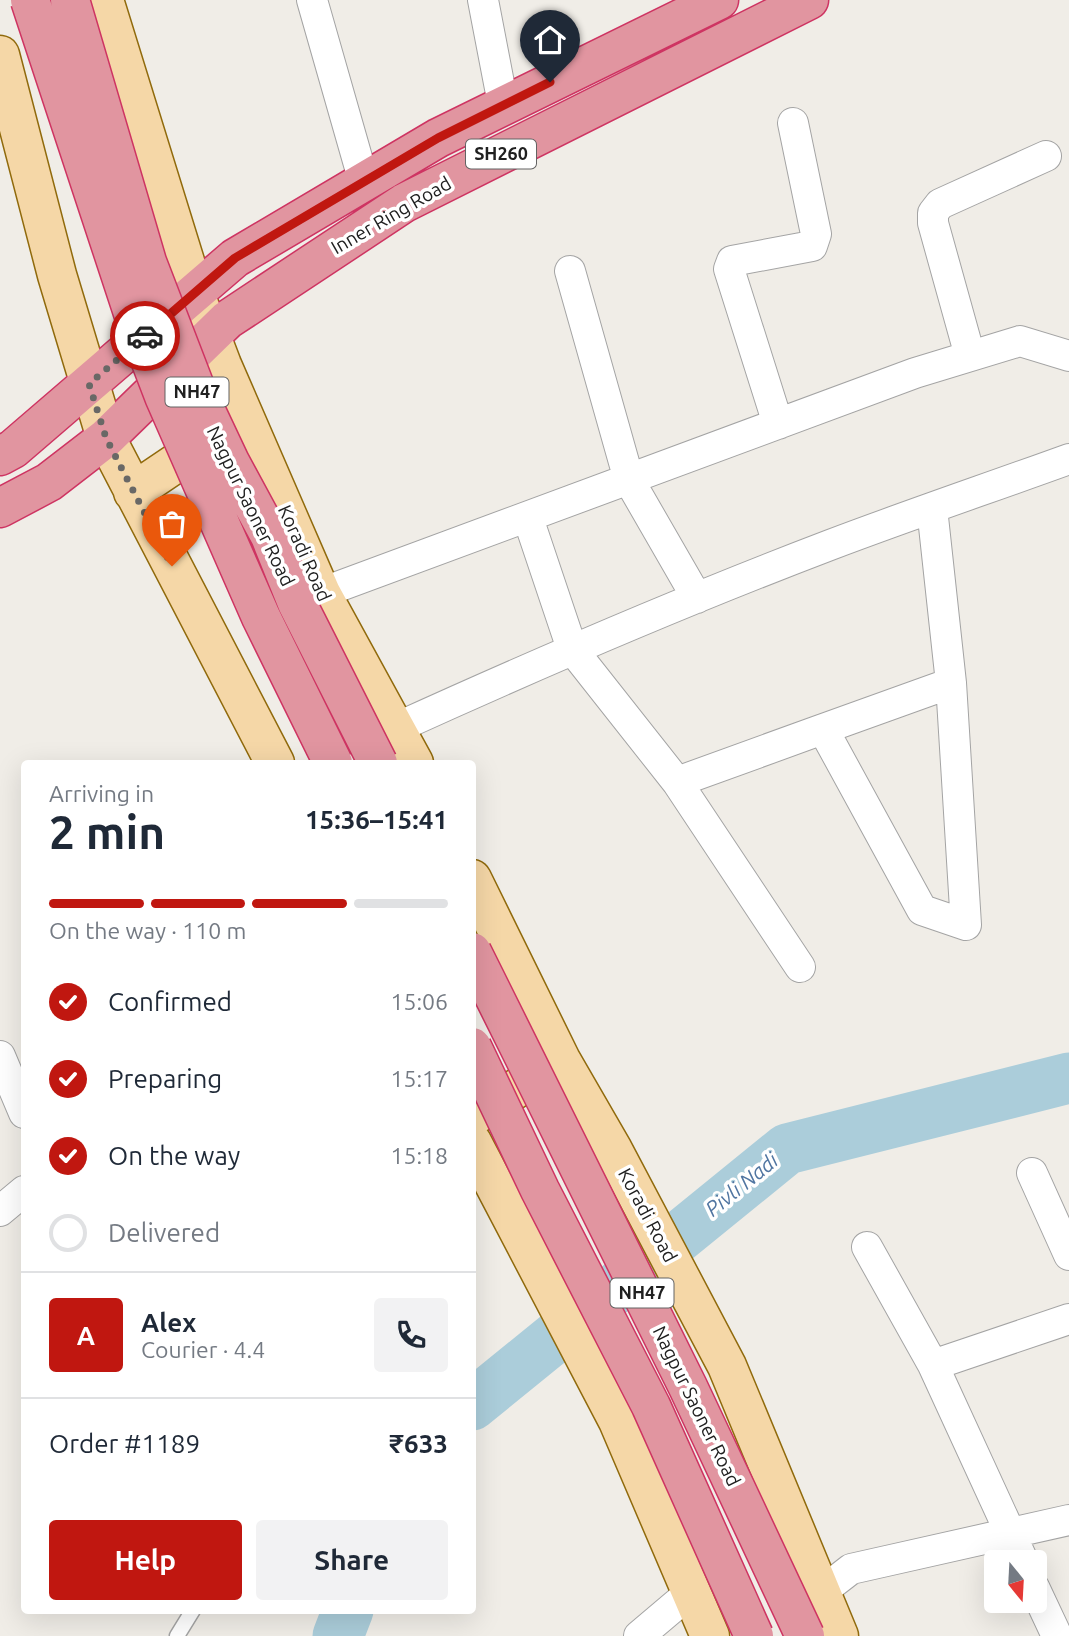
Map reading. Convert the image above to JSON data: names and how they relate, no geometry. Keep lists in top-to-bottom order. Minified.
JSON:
{"streets":{"highway":["SH260","Inner Ring Road","NH47","Nagpur Saoner Road"],"main road":["Koradi Road"]},"crossings":[["SH260","Inner Ring Road"],["SH260","Koradi Road"],["Inner Ring Road","Koradi Road"]],"water":["Pivli Nadi"],"north":"bottom","page":{"heading":["2 min","Arriving in","15:36–15:41"],"panel":["Alex","Courier · 4.4","Order #1189","₹633"],"bar":"On the way · 110 m","list":[["Confirmed","15:06"],["Preparing","15:17"],["On the way","15:18"],"Delivered"],"round":"A","buttons":["Help","Share"]}}
